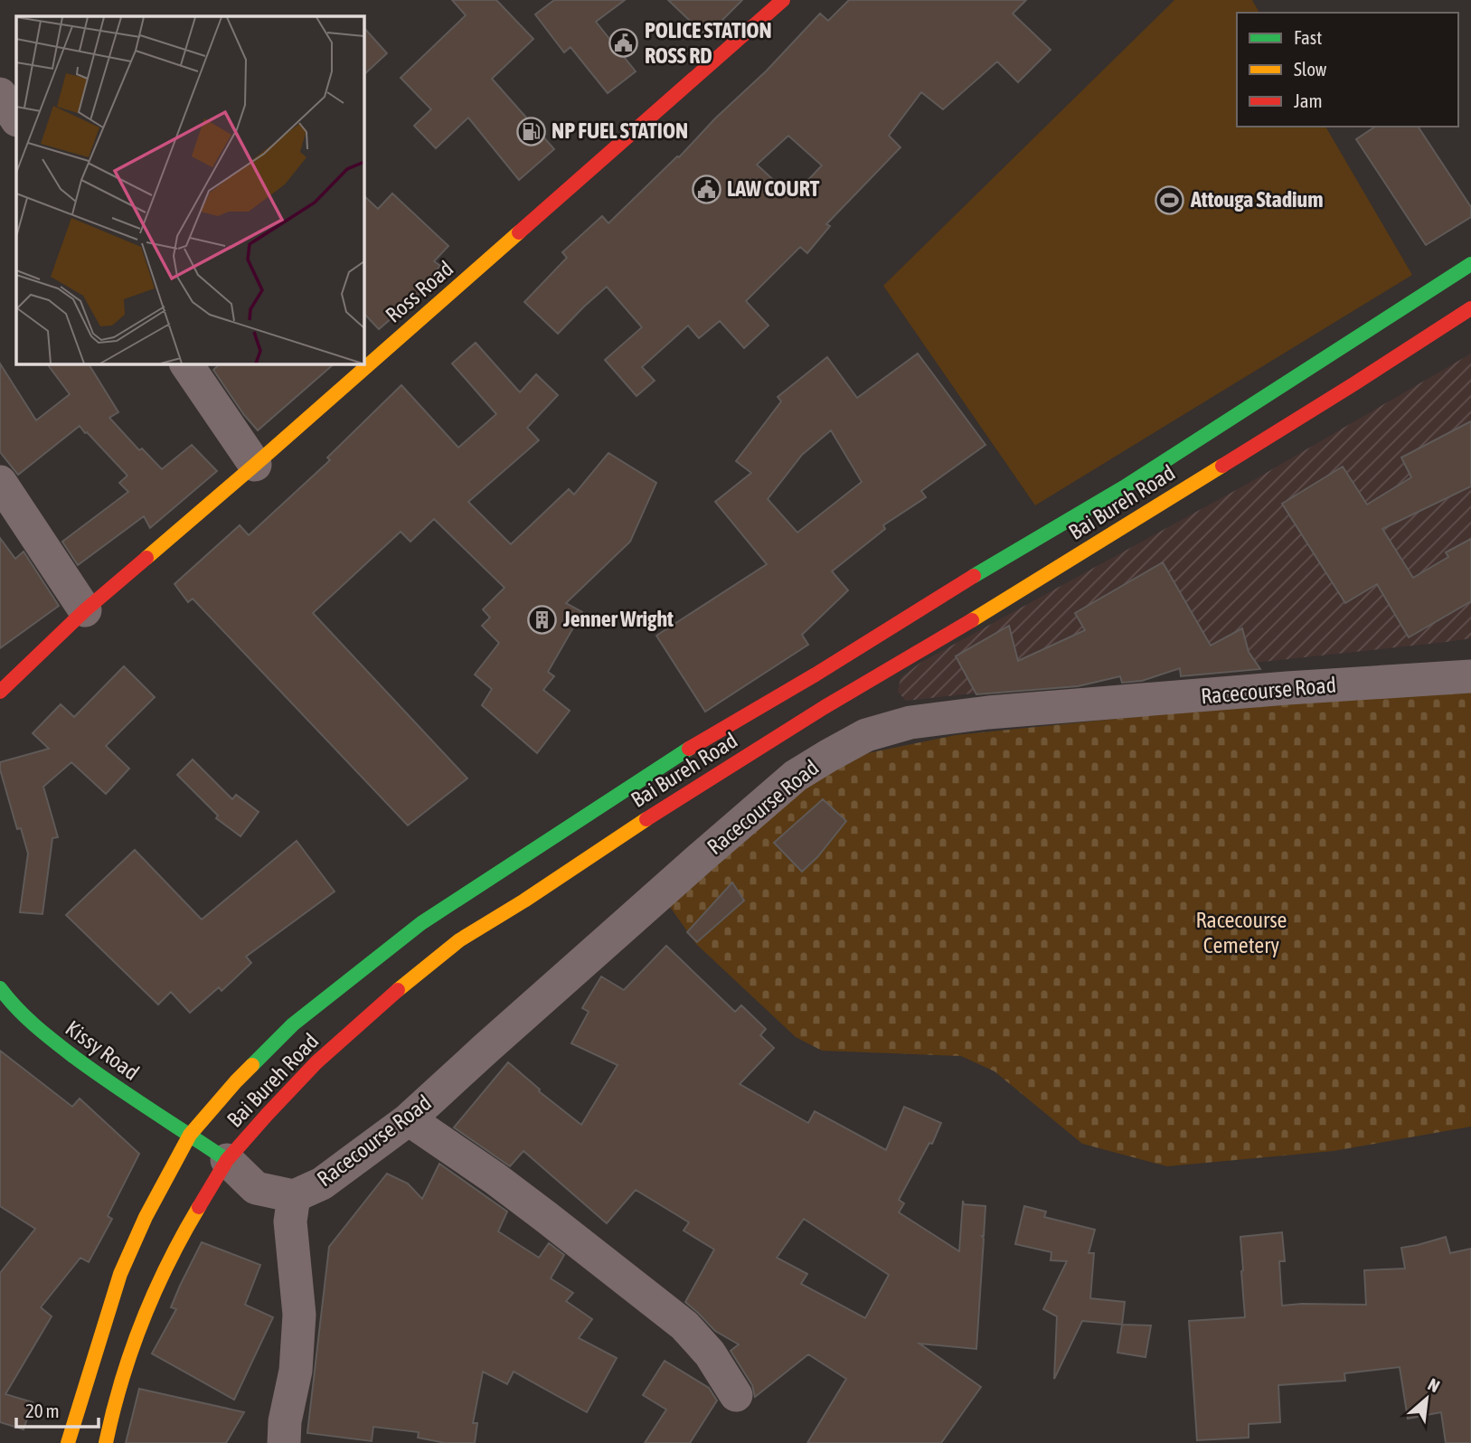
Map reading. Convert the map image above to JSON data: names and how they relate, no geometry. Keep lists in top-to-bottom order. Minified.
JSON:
{"streets":{"main road":["Ross Road","Bai Bureh Road","Racecourse Road","Kissy Road"]},"crossings":[["Bai Bureh Road","Racecourse Road"],["Racecourse Road","Kissy Road"]],"parks":["Racecourse Cemetery"],"places":{"public building":["POLICE STATION ROSS RD","LAW COURT"],"fuel station":["NP FUEL STATION"],"sports":["Attouga Stadium"],"building":["Jenner Wright"]},"legend":["Fast","Slow","Jam"],"scale_bar":"20 m","north":"top right"}
